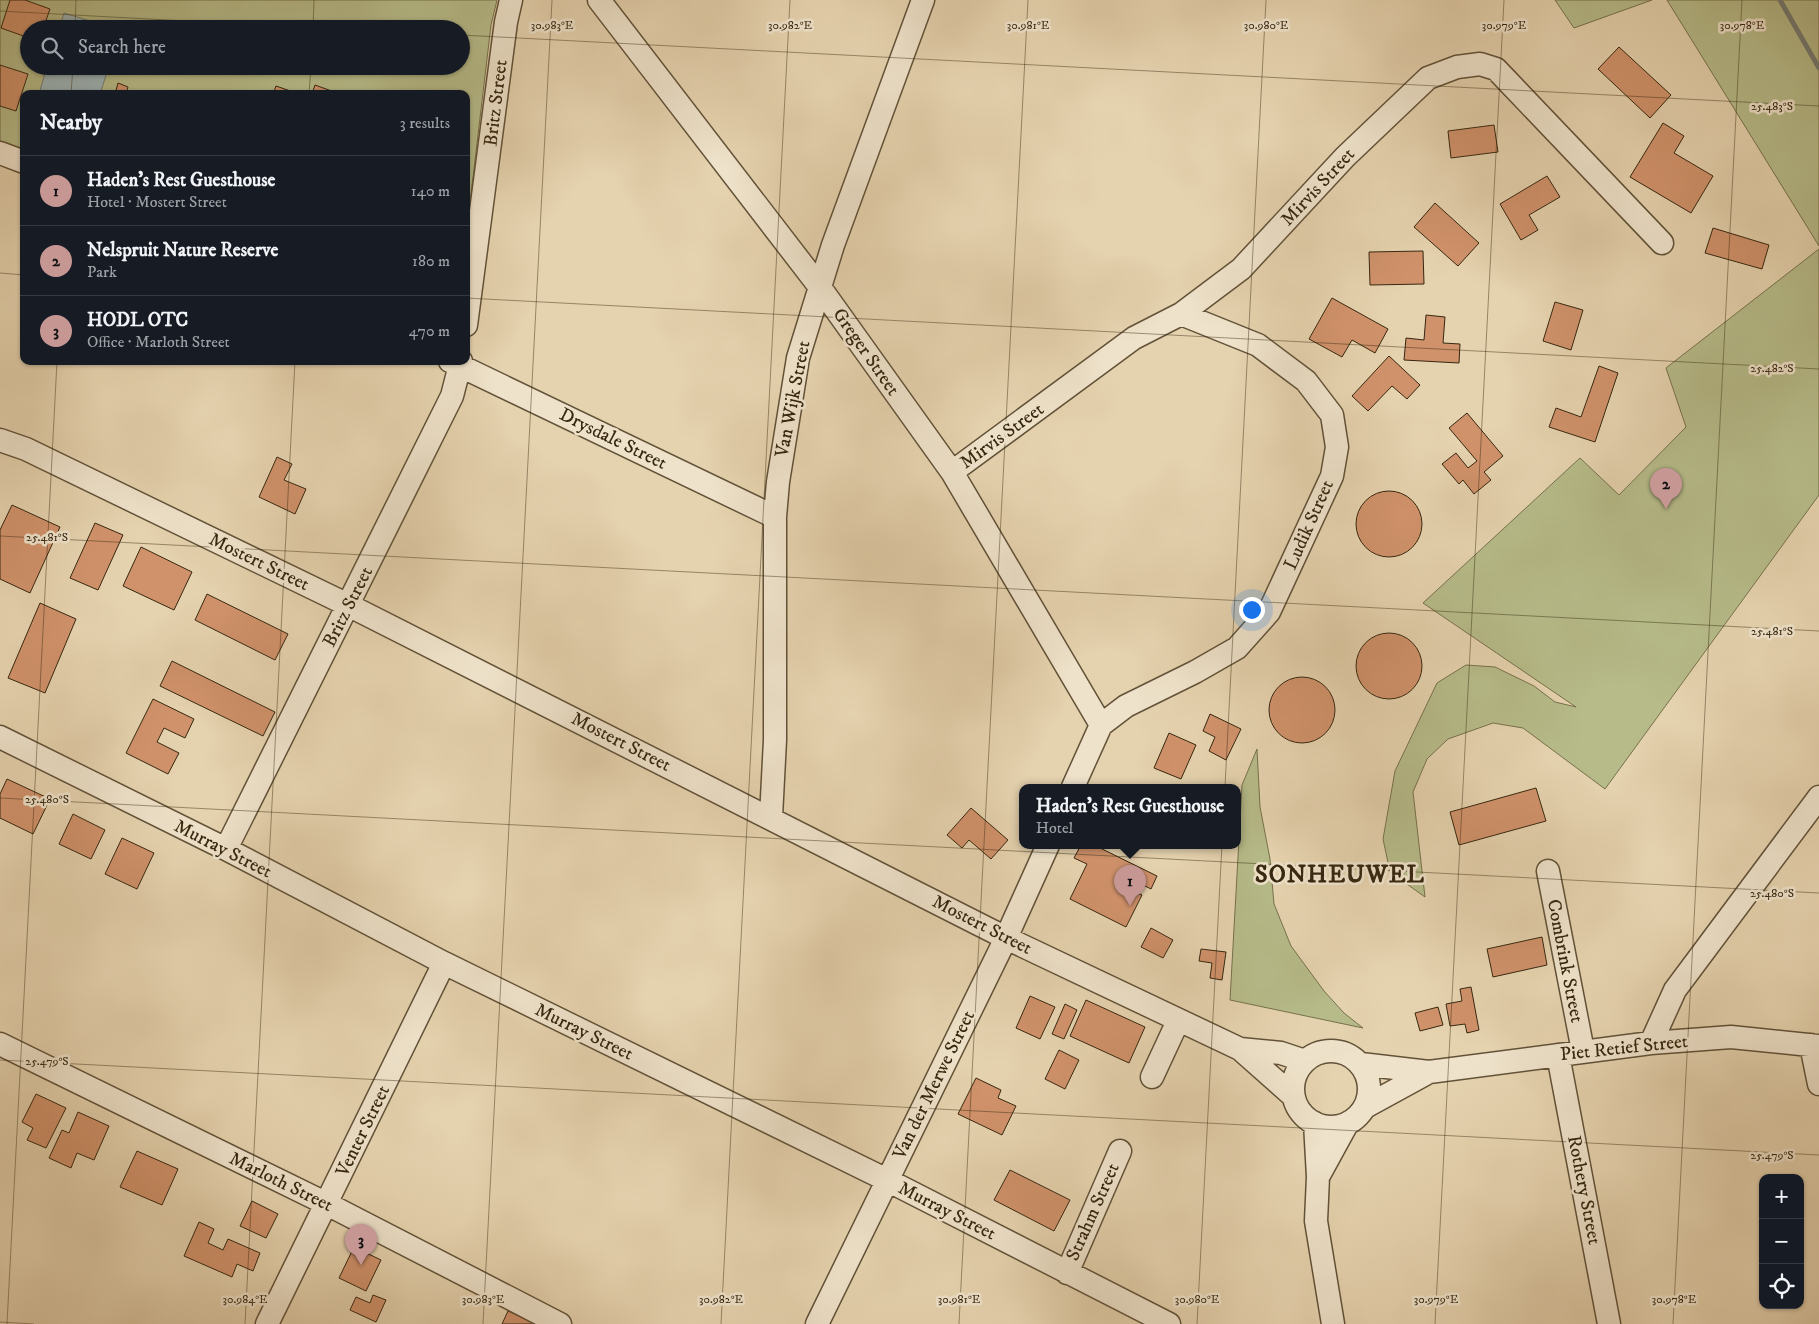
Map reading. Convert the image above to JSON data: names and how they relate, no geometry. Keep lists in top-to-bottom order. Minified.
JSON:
{"streets":{"street":["Britz Street","Mirvis Street","Greger Street","Van Wijk Street","Drysdale Street","Ludik Street","Mostert Street","Murray Street","Combrink Street","Piet Retief Street","Van der Merwe Street","Venter Street","Marloth Street","Rothery Street","Strahm Street"]},"crossings":[["Britz Street","Mostert Street"],["Britz Street","Murray Street"],["Mirvis Street","Greger Street"],["Mirvis Street","Ludik Street"],["Greger Street","Van Wijk Street"],["Greger Street","Ludik Street"],["Van Wijk Street","Drysdale Street"],["Van Wijk Street","Mostert Street"],["Mostert Street","Piet Retief Street"],["Mostert Street","Van der Merwe Street"],["Murray Street","Van der Merwe Street"],["Murray Street","Venter Street"],["Murray Street","Strahm Street"],["Combrink Street","Piet Retief Street"],["Piet Retief Street","Rothery Street"],["Venter Street","Marloth Street"]],"districts":["SONHEUWEL"],"page":{"search":"Search here","heading":["Nearby","3 results"],"list":[{"mark":"1","name":"Haden's Rest Guesthouse","note":"Hotel · Mostert Street","value":"140 m"},{"mark":"2","name":"Nelspruit Nature Reserve","note":"Park","value":"180 m"},{"mark":"3","name":"HODL OTC","note":"Office · Marloth Street","value":"470 m"}],"pins":["2","1","3"],"popup":["Haden's Rest Guesthouse","Hotel"],"map_buttons":["+","−"]},"coordinates":["30.983°E","30.982°E","30.981°E","30.980°E","30.979°E","30.978°E","25.483°S","25.482°S","25.481°S","25.480°S","25.479°S","30.984°E"]}
